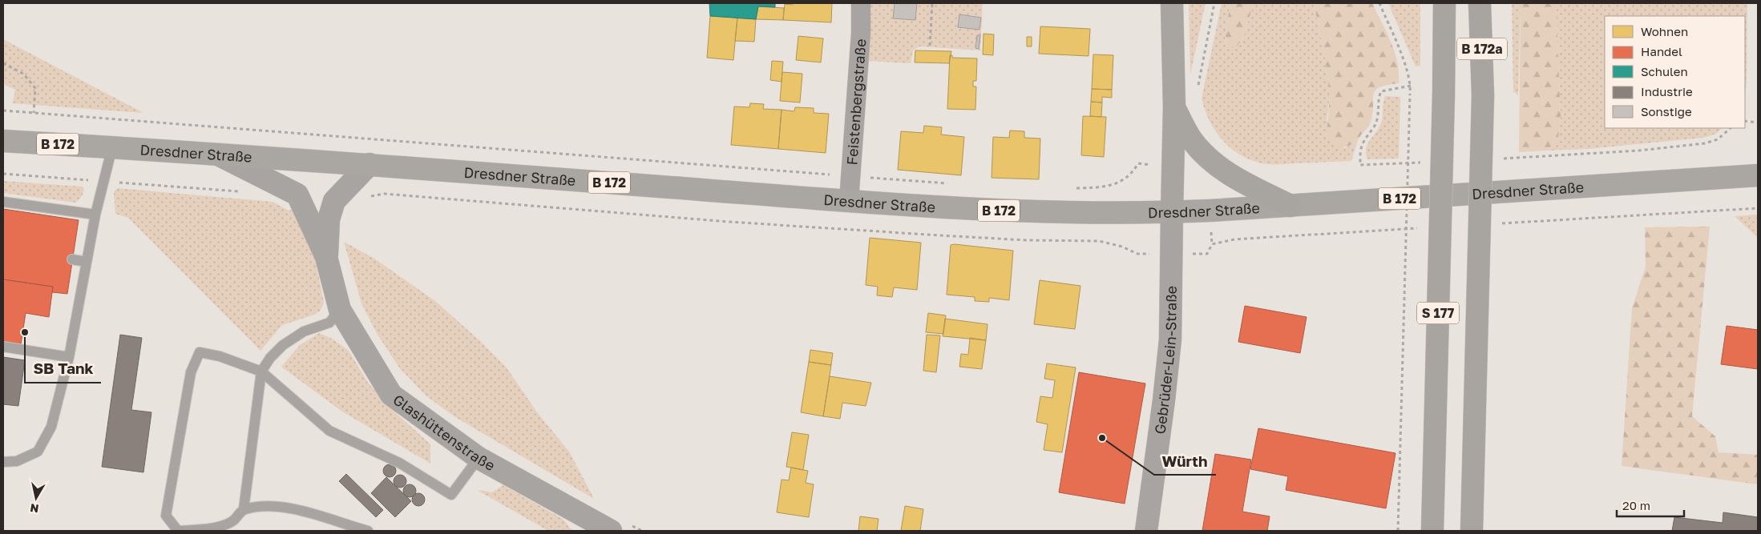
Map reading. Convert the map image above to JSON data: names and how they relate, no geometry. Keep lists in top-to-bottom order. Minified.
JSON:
{"streets":{"highway":["B 172a","S 177"],"main road":["B 172","Dresdner Straße"],"street":["Feistenbergstraße","Gebrüder-Lein-Straße","Glashüttenstraße"]},"crossings":[["B 172a","S 177"],["Feistenbergstraße","Dresdner Straße"],["Dresdner Straße","Gebrüder-Lein-Straße"],["Dresdner Straße","Glashüttenstraße"]],"places":["SB Tank","Würth"],"legend":["Wohnen","Handel","Schulen","Industrie","Sonstige"],"scale_bar":"20 m","north":"bottom"}
